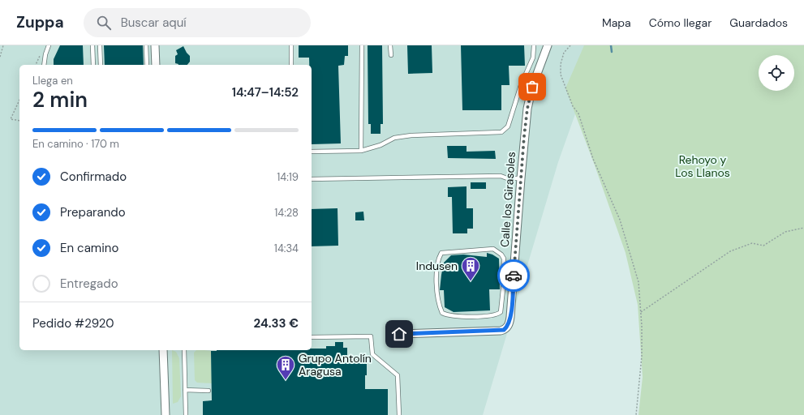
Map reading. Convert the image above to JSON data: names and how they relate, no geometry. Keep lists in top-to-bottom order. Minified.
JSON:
{"streets":{"street":["Calle los Girasoles"]},"parks":["Rehoyo y Los Llanos"],"places":{"building":["Indusen","Grupo Antolín Aragusa"]},"page":{"header":"Zuppa","search":"Buscar aquí","nav":["Mapa","Cómo llegar","Guardados"],"heading":["2 min","Llega en","14:47–14:52"],"panel":["Pedido #2920","24.33 €"],"bar":"En camino · 170 m","list":[["Confirmado","14:19"],["Preparando","14:28"],["En camino","14:34"],"Entregado"]}}
